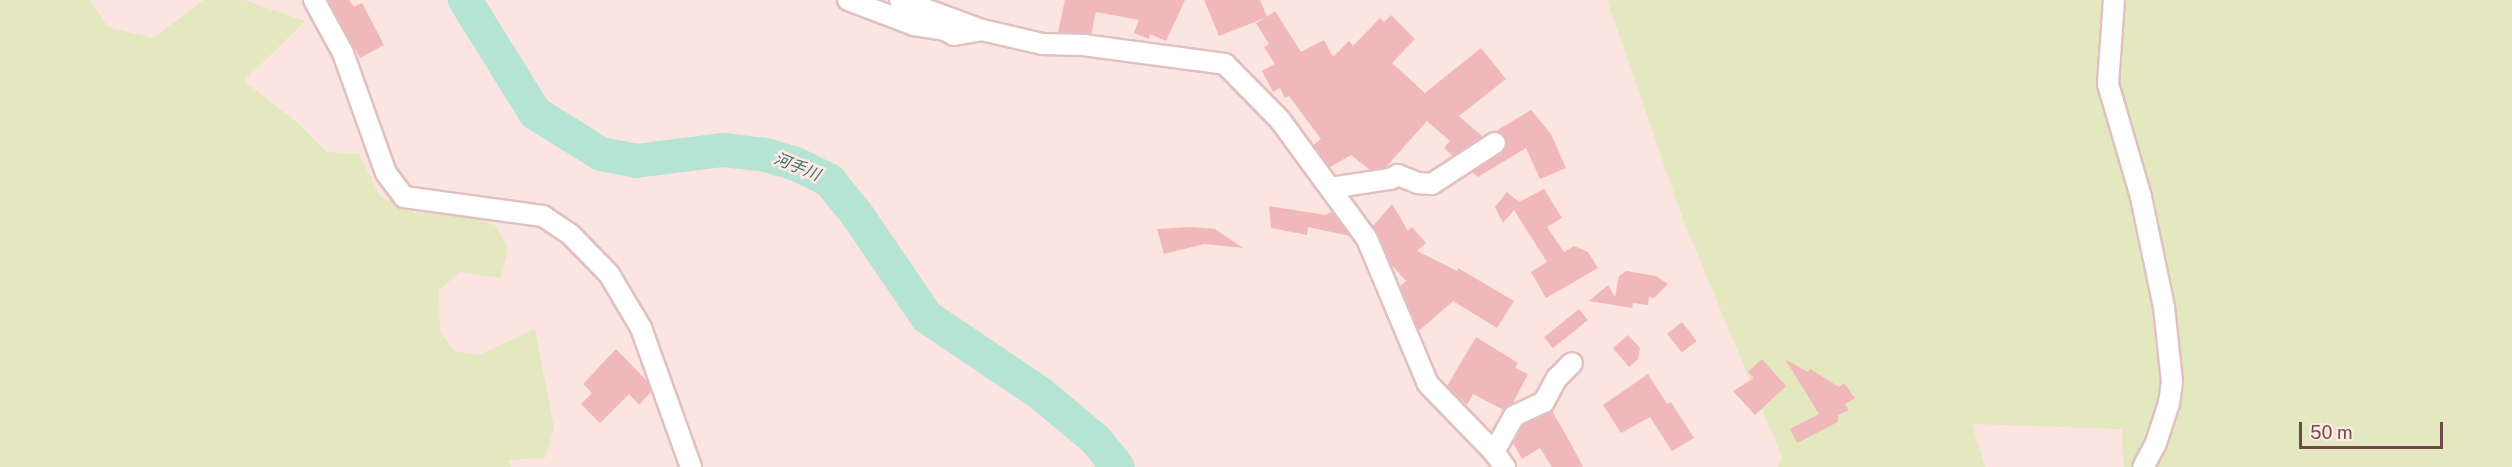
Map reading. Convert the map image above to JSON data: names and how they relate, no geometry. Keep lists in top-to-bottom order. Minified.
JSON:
{"water":["河手川"],"scale_bar":"50 m"}
